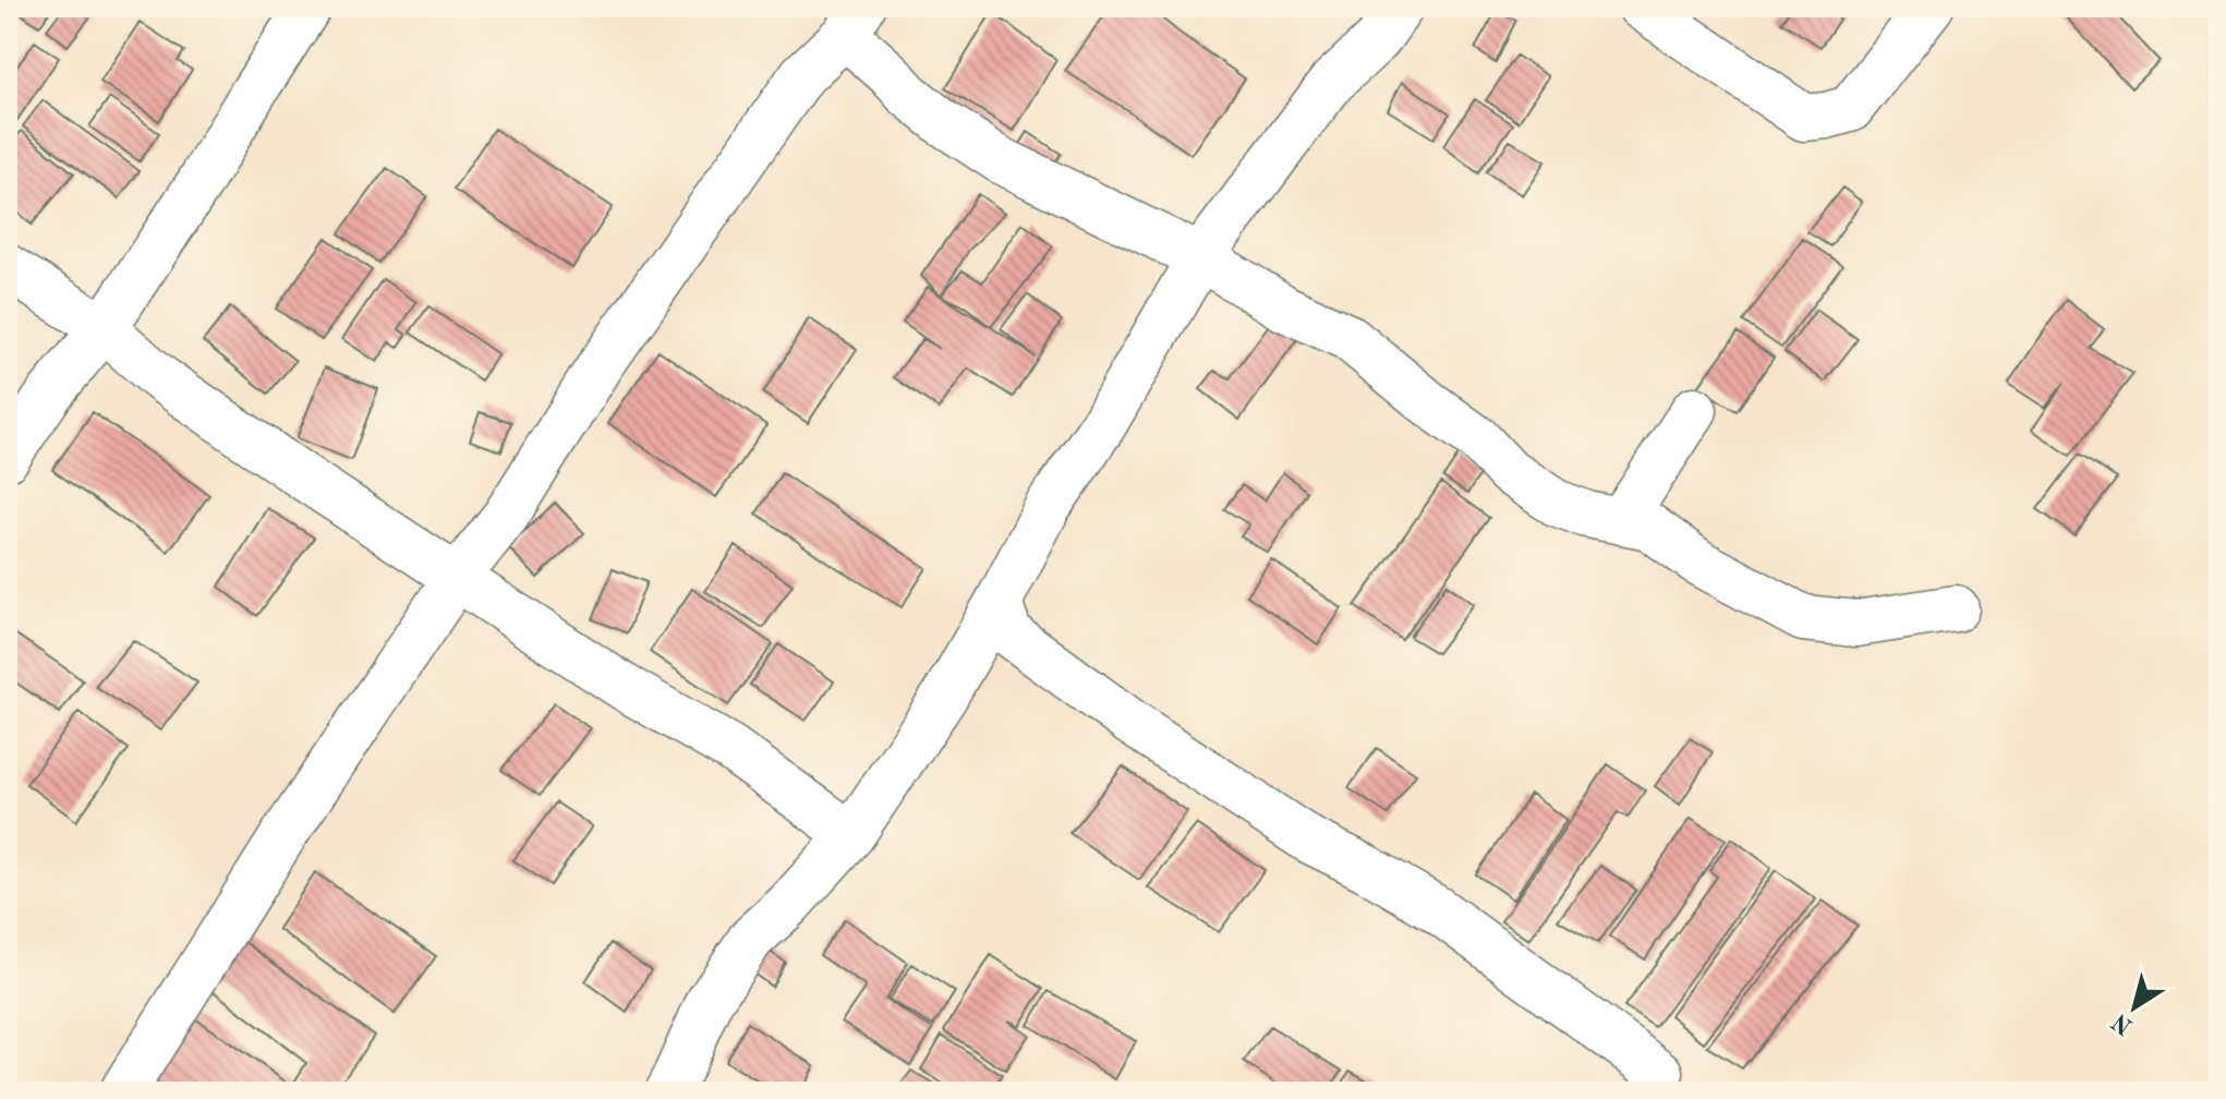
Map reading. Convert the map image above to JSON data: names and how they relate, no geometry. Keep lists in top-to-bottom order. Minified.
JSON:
{"north":"bottom left"}
